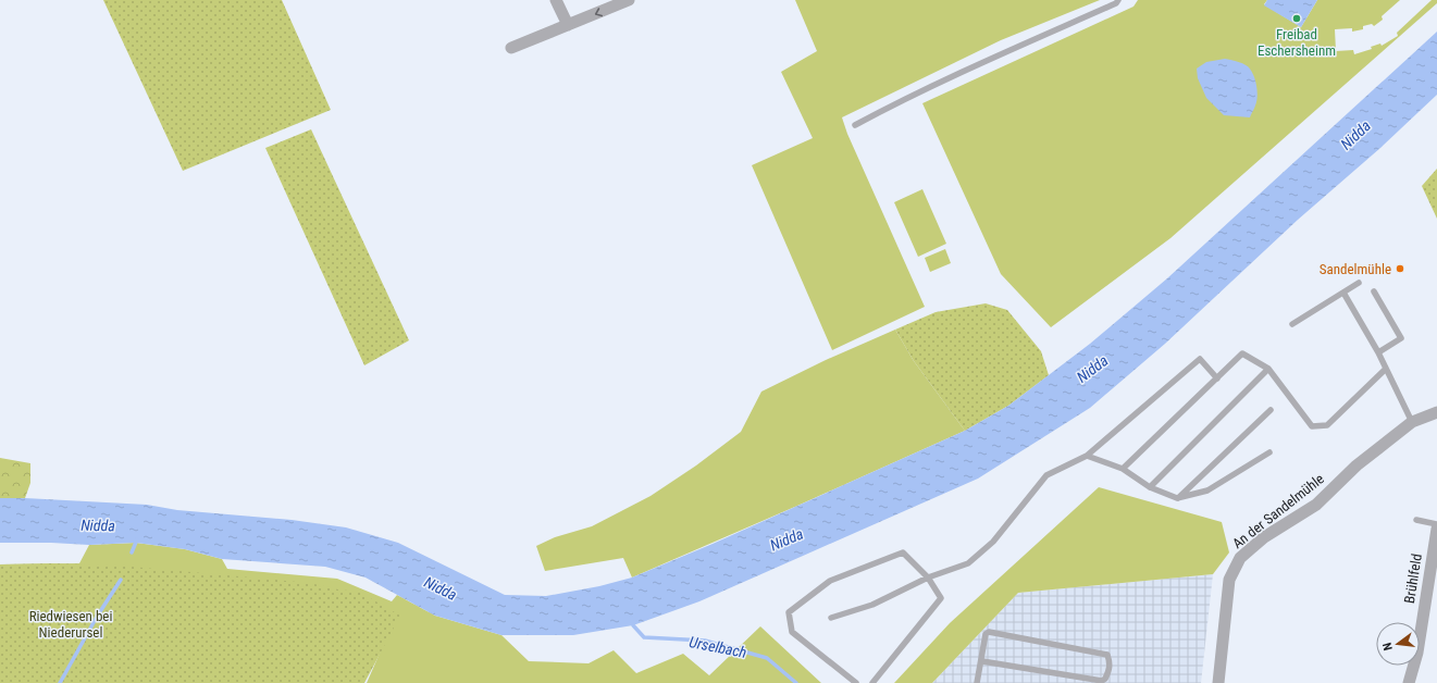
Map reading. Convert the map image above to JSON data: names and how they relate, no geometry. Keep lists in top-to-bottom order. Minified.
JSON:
{"streets":{"street":["An der Sandelmühle","Brühlfeld"]},"water":["Nidda","Urselbach"],"parks":["Riedwiesen bei Niederursel"],"places":["Freibad Eschersheinm","Sandelmühle"],"north":"left"}
